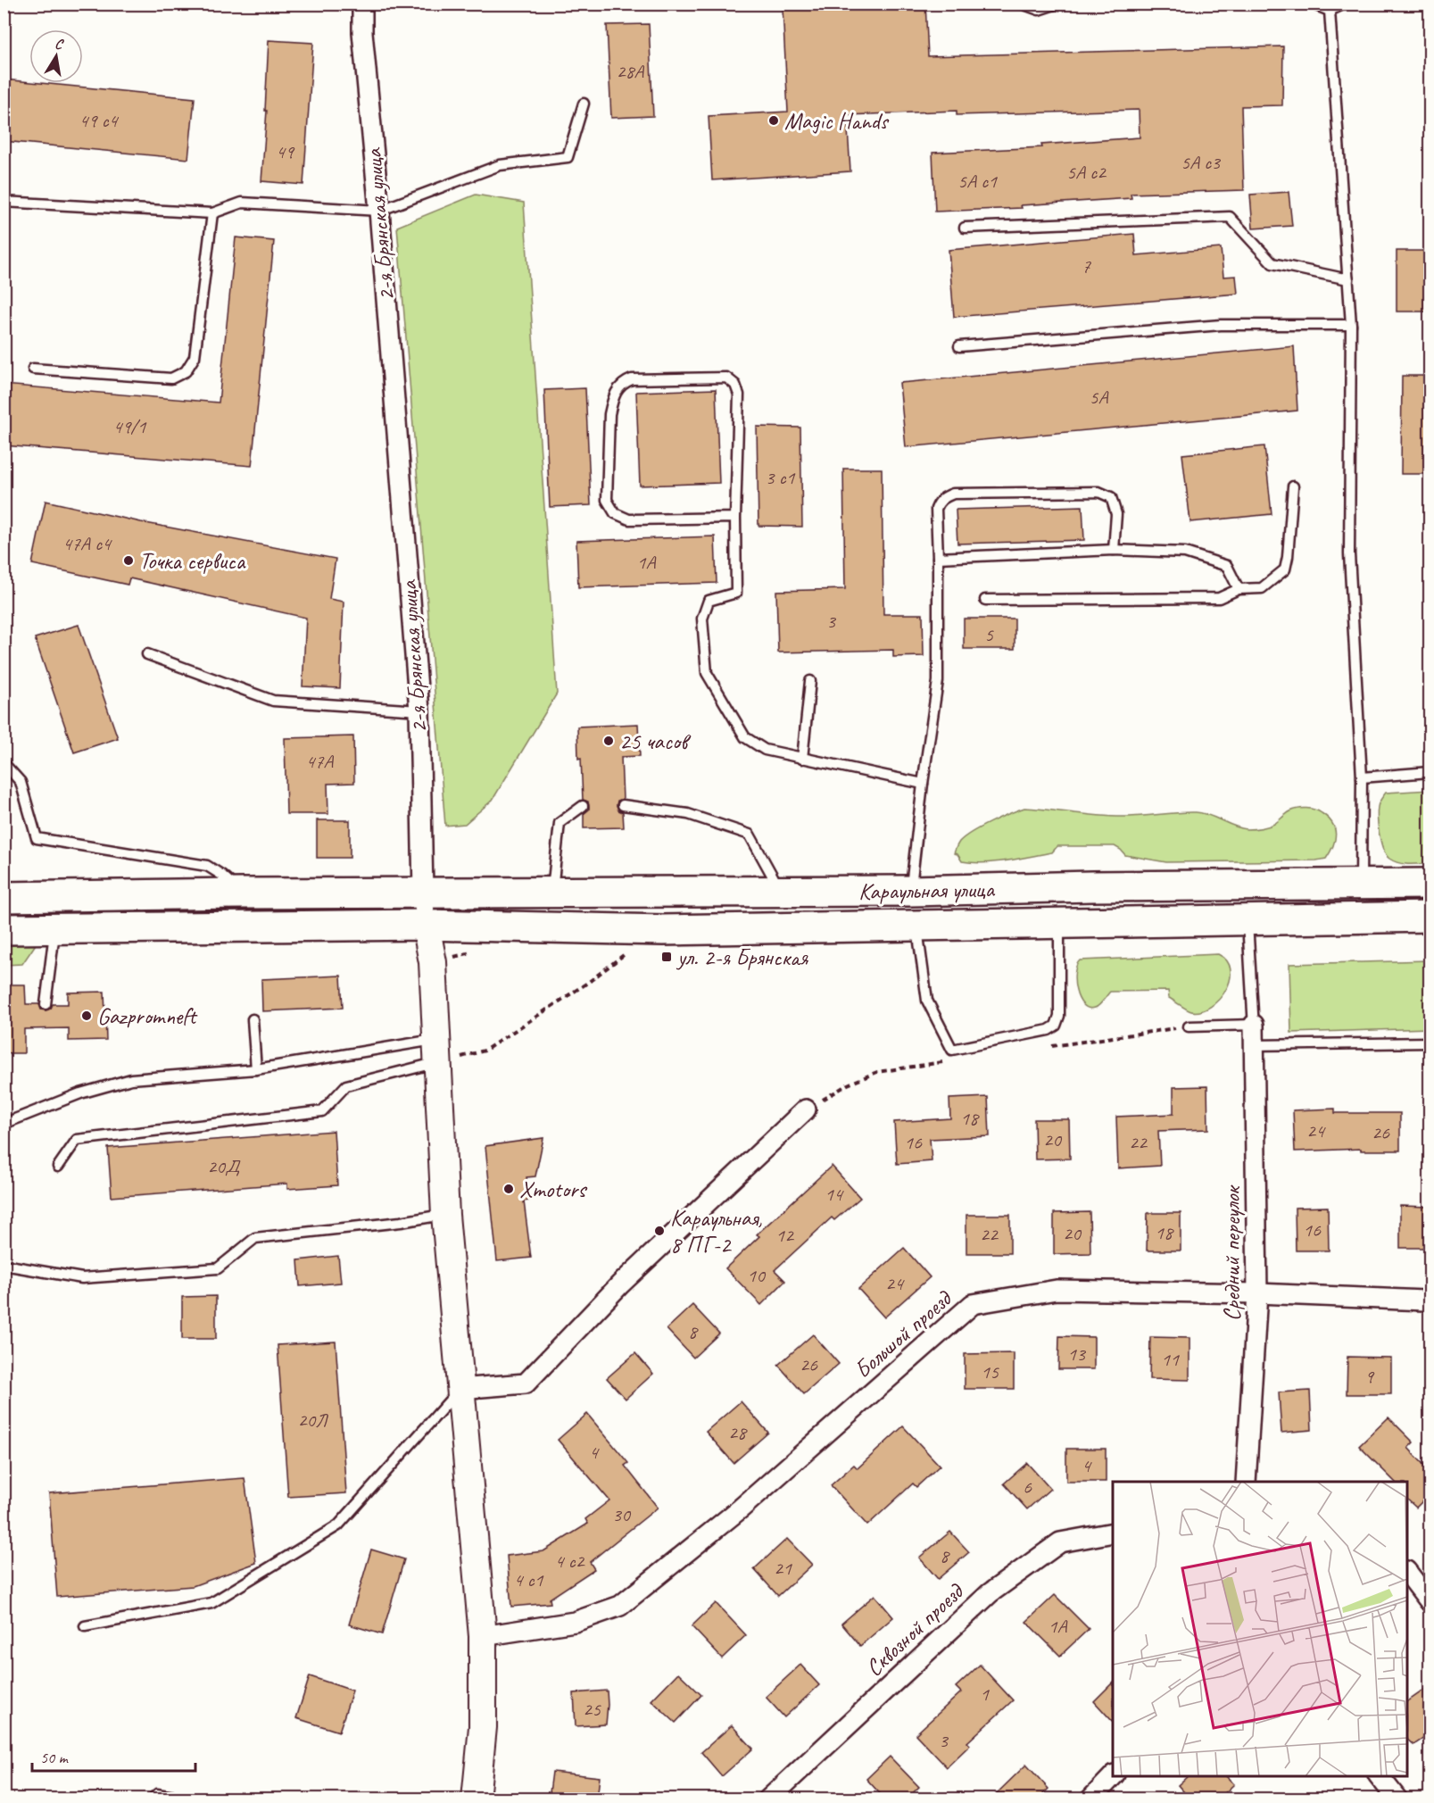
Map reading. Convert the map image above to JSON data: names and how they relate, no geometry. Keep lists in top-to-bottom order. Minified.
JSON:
{"streets":{"main road":["Караульная улица"],"street":["2-я Брянская улица","Средний переулок","Большой проезд","Сквозной проезд"]},"crossings":[["2-я Брянская улица","Караульная улица"],["Средний переулок","Большой проезд"]],"places":{"other":["Magic Hands","Точка сервиса","25 часов","Gazpromneft","Xmotors","Караульная, 8 ПГ-2"],"transit":["ул. 2-я Брянская"]},"house_numbers":["28А","49 с4","49","5А с3","5А с2","5А с1","7","5А","49/1","3 с1","47А с4","1А","3","5","47А","18","24","26","20","16","22","20Д","14","16","18","20","22","12","10","24","8","13","11","26","15","9","20Л","28","4","4","6","30","8","4 с2","21","4 с1","1А","1","25","3"],"scale_bar":"50 m","north":"top"}
